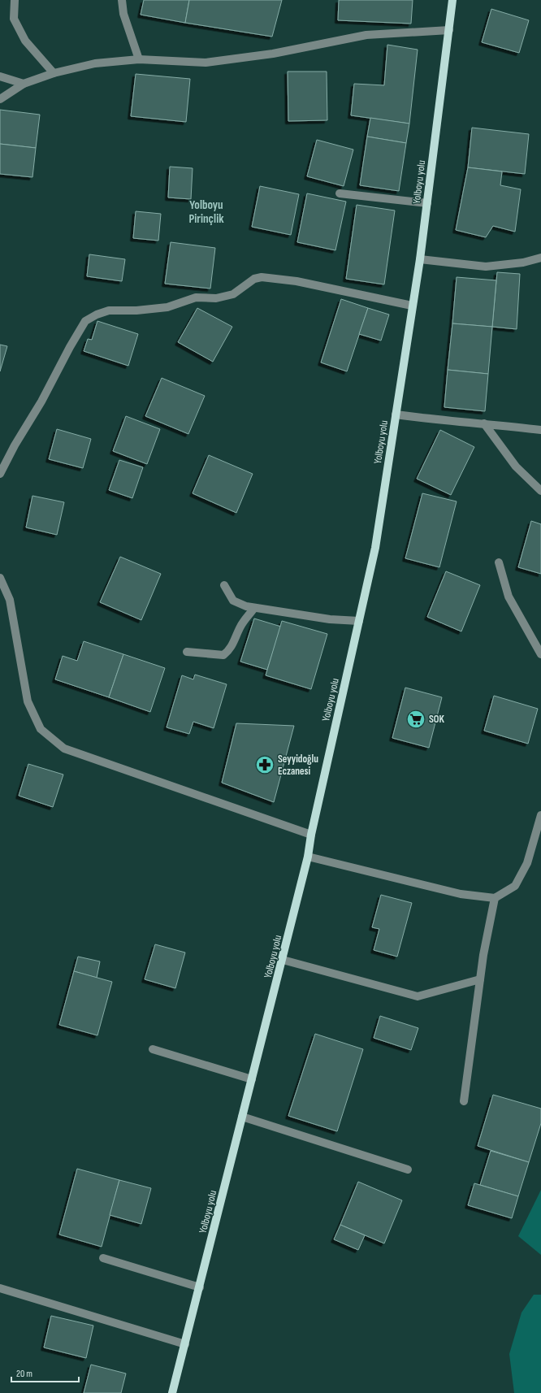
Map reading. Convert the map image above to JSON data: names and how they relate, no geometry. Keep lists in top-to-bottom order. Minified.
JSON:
{"streets":{"main road":["Yolboyu yolu"]},"districts":["Yolboyu Pirinçlik"],"places":{"supermarket":["SOK"],"pharmacy":["Seyyidoğlu Eczanesi"]},"scale_bar":"20 m"}
